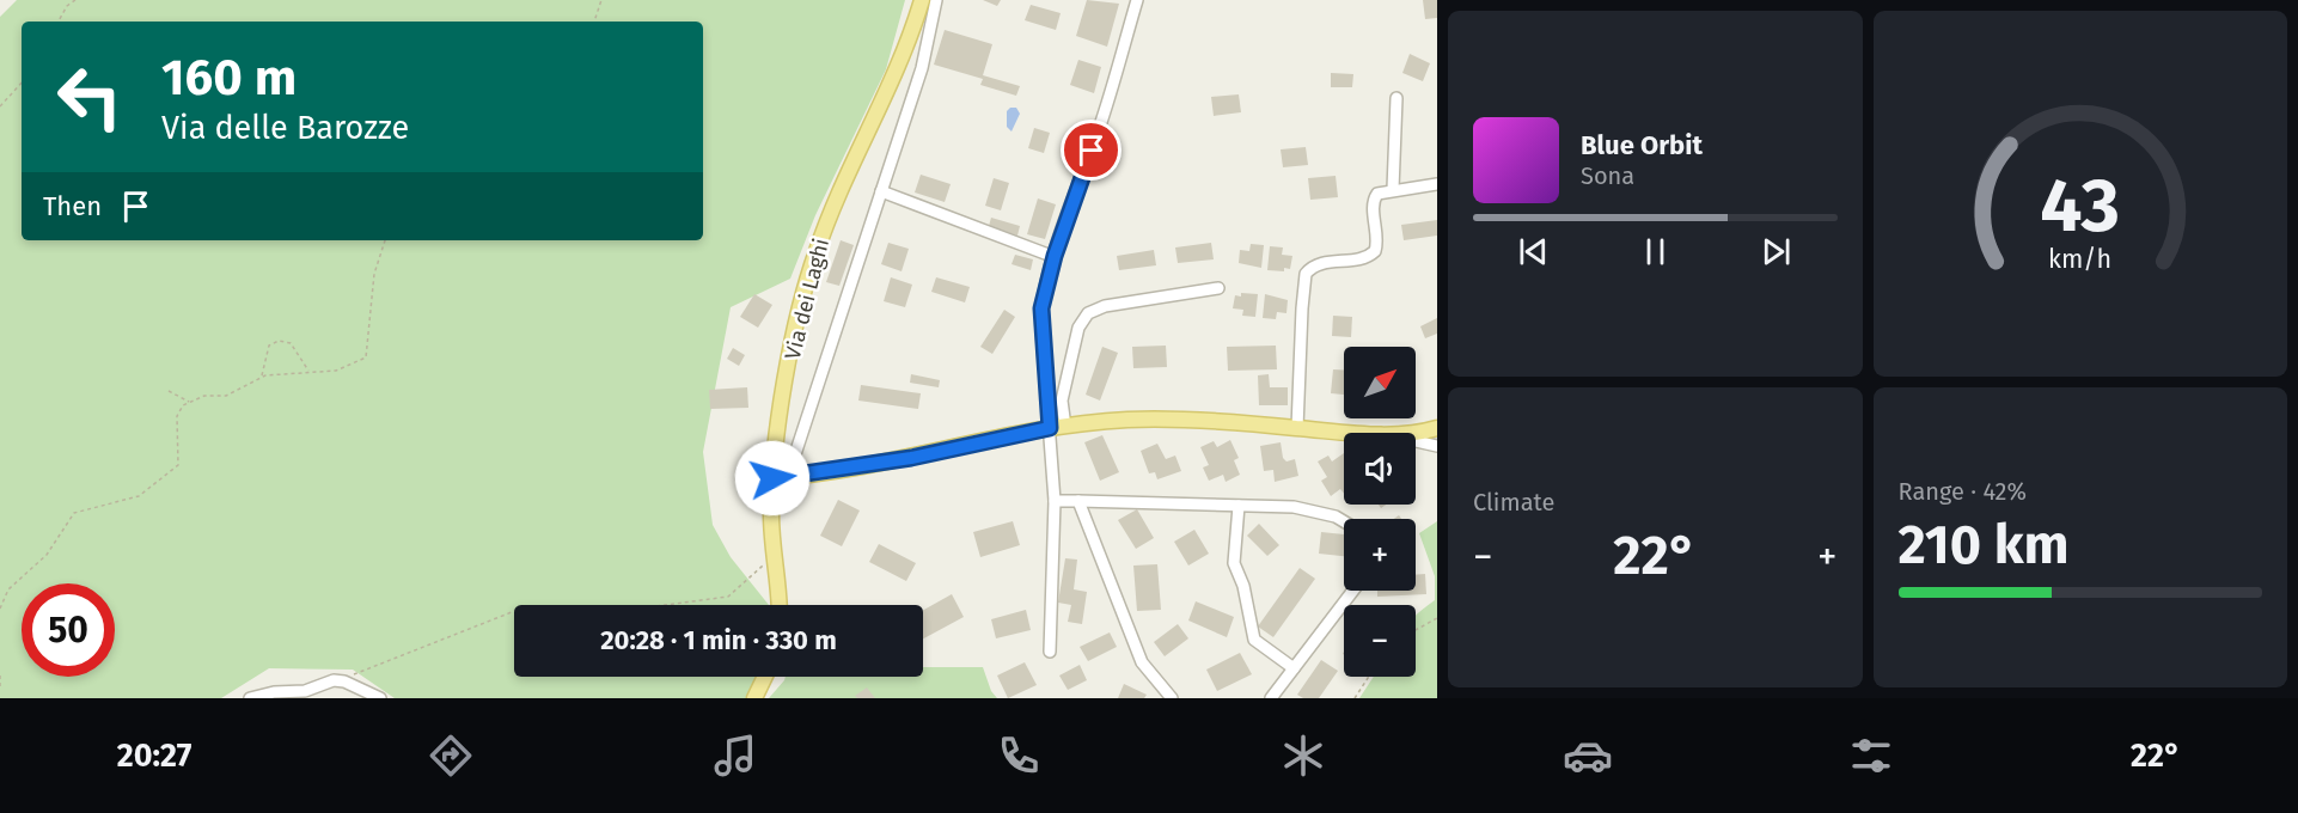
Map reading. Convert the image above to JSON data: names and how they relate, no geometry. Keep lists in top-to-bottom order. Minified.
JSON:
{"streets":{"main road":["Via dei Laghi"]},"north":"top right","page":{"turn":["160 m","Via delle Barozze"],"song":["Blue Orbit","Sona"],"then":"Then","map_buttons":["+","−"],"tile":["Climate",["Range · 42%","210 km"]],"heat":["−","22°","+"],"limit":"50","trip":"20:28 · 1 min · 330 m","tabs":["20:27","22°"],"gauge":["43","km/h"]}}
